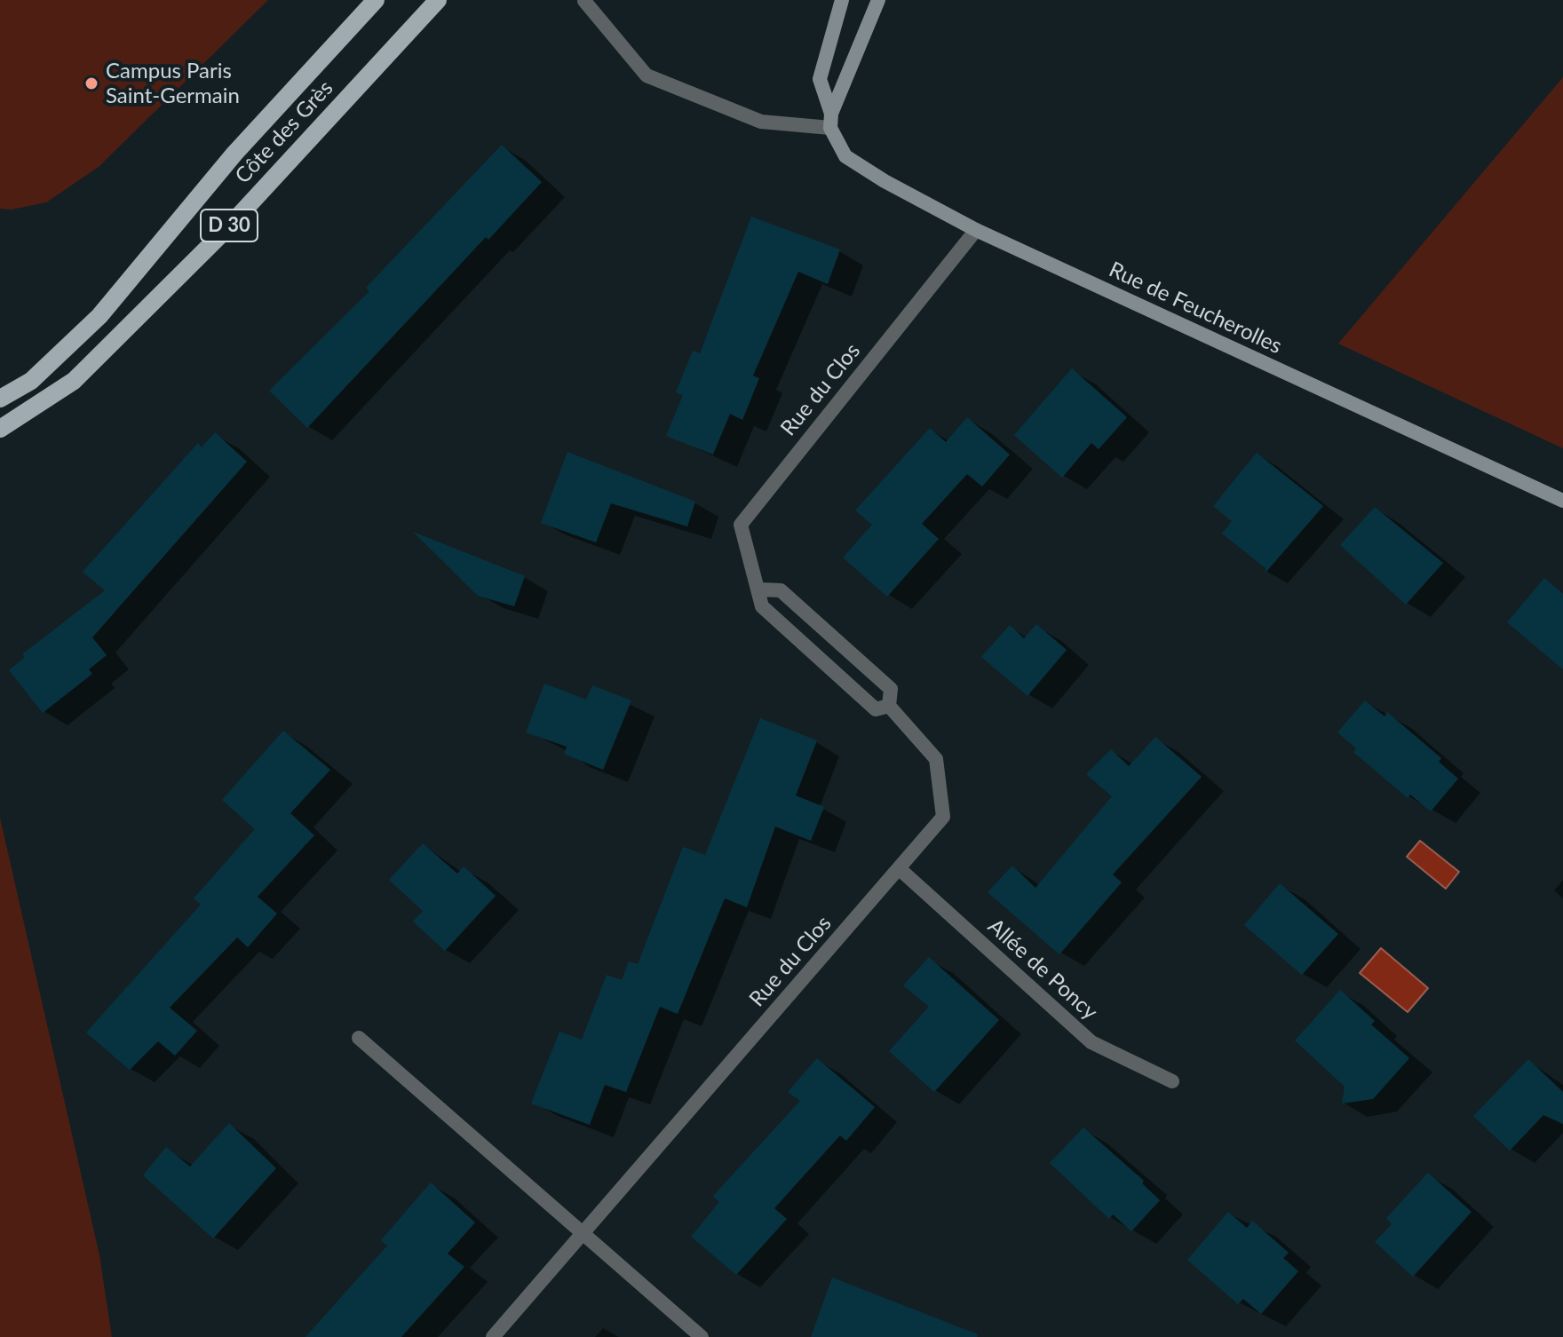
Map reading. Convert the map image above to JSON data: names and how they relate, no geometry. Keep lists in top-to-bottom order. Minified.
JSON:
{"streets":{"main road":["Côte des Grès","D 30"],"street":["Rue de Feucherolles","Rue du Clos","Allée de Poncy"]},"crossings":[["Rue de Feucherolles","Rue du Clos"],["Rue du Clos","Allée de Poncy"]],"places":["Campus Paris Saint-Germain"]}
